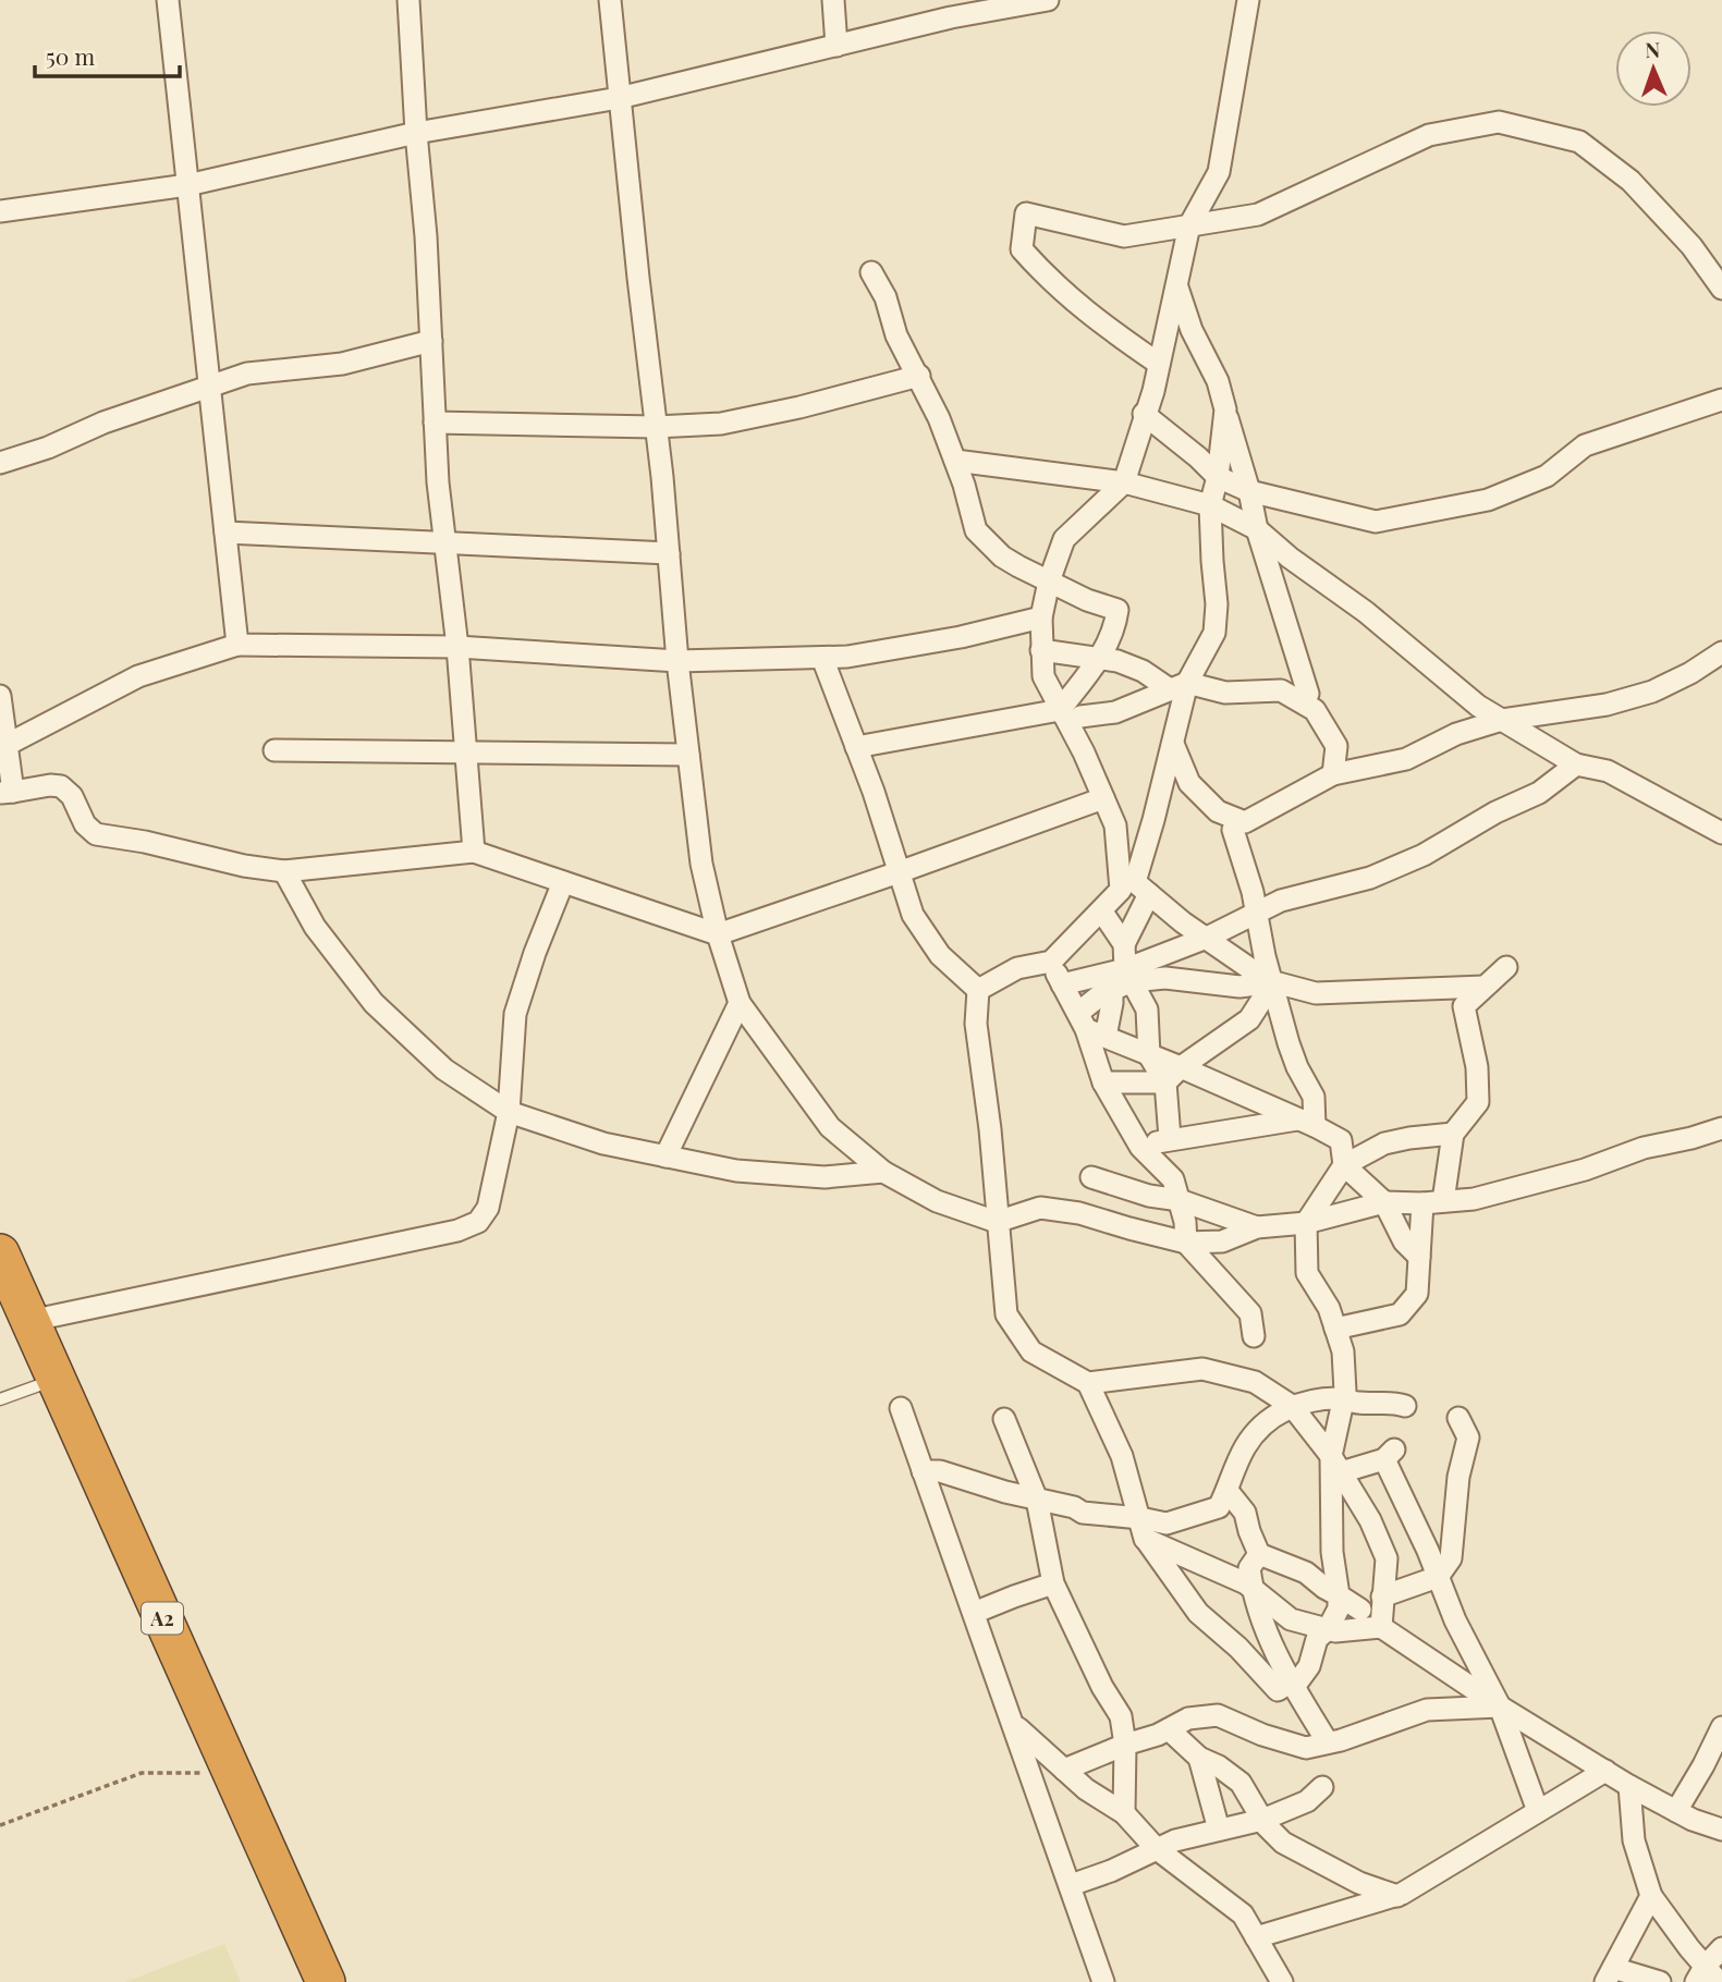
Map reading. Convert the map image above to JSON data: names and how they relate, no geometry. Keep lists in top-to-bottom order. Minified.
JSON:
{"streets":{"highway":["A2"]},"scale_bar":"50 m","north":"top"}
